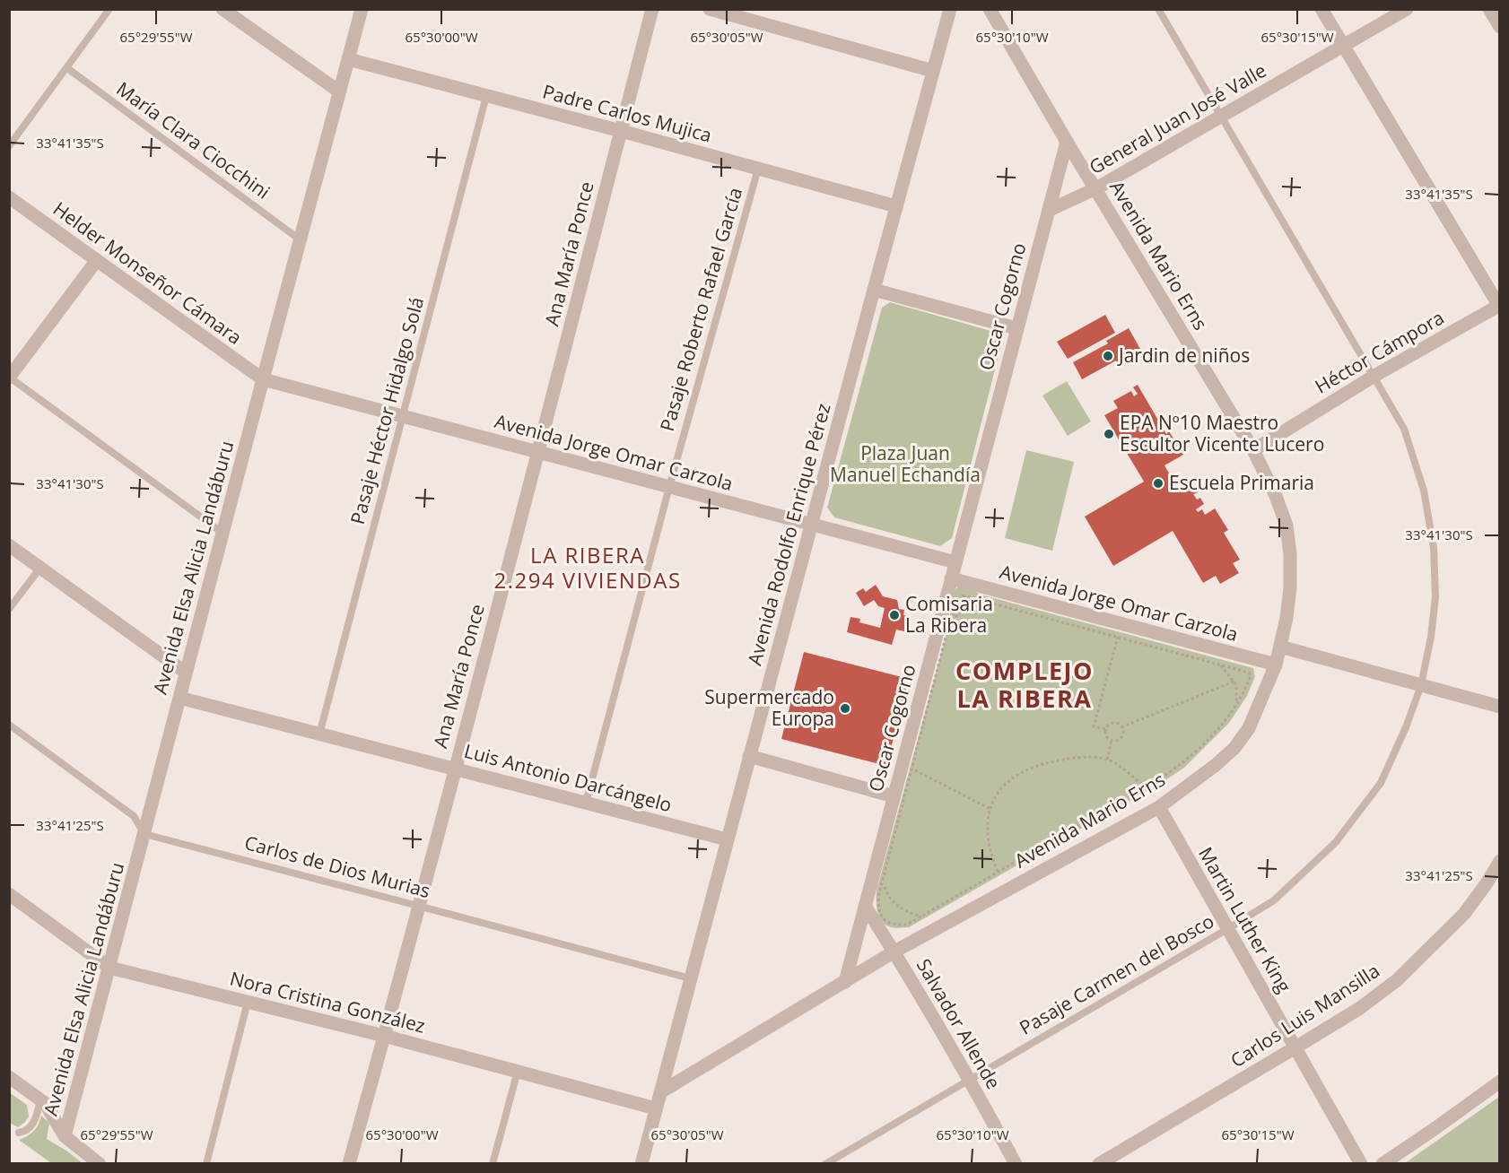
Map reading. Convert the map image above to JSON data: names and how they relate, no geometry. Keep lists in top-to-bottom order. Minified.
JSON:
{"streets":{"street":["Padre Carlos Mujica","General Juan José Valle","Ana María Ponce","Avenida Mario Erns","Helder Monseñor Cámara","Oscar Cogorno","Héctor Cámpora","Avenida Jorge Omar Carzola","Avenida Rodolfo Enrique Pérez","Avenida Elsa Alicia Landáburu","Luis Antonio Darcángelo","Martin Luther King","Nora Cristina González","Carlos Luis Mansilla","Salvador Allende"],"lane":["María Clara Ciocchini","Pasaje Roberto Rafael García","Pasaje Héctor Hidalgo Solá","Carlos de Dios Murias","Pasaje Carmen del Bosco"]},"crossings":[["Padre Carlos Mujica","Ana María Ponce"],["Padre Carlos Mujica","Pasaje Roberto Rafael García"],["Padre Carlos Mujica","Pasaje Héctor Hidalgo Solá"],["Padre Carlos Mujica","Avenida Rodolfo Enrique Pérez"],["Padre Carlos Mujica","Avenida Elsa Alicia Landáburu"],["General Juan José Valle","Avenida Mario Erns"],["General Juan José Valle","Oscar Cogorno"],["General Juan José Valle","Pasaje Carmen del Bosco"],["María Clara Ciocchini","Avenida Elsa Alicia Landáburu"],["Ana María Ponce","Avenida Jorge Omar Carzola"],["Ana María Ponce","Luis Antonio Darcángelo"],["Ana María Ponce","Carlos de Dios Murias"],["Ana María Ponce","Nora Cristina González"],["Avenida Mario Erns","Oscar Cogorno"],["Avenida Mario Erns","Héctor Cámpora"],["Avenida Mario Erns","Avenida Jorge Omar Carzola"],["Avenida Mario Erns","Avenida Rodolfo Enrique Pérez"],["Avenida Mario Erns","Martin Luther King"],["Avenida Mario Erns","Salvador Allende"],["Helder Monseñor Cámara","Avenida Jorge Omar Carzola"],["Helder Monseñor Cámara","Avenida Elsa Alicia Landáburu"],["Oscar Cogorno","Avenida Jorge Omar Carzola"],["Oscar Cogorno","Salvador Allende"],["Pasaje Roberto Rafael García","Avenida Jorge Omar Carzola"],["Pasaje Roberto Rafael García","Luis Antonio Darcángelo"],["Héctor Cámpora","Pasaje Carmen del Bosco"],["Pasaje Héctor Hidalgo Solá","Avenida Jorge Omar Carzola"],["Pasaje Héctor Hidalgo Solá","Luis Antonio Darcángelo"],["Avenida Jorge Omar Carzola","Avenida Rodolfo Enrique Pérez"],["Avenida Jorge Omar Carzola","Avenida Elsa Alicia Landáburu"],["Avenida Rodolfo Enrique Pérez","Luis Antonio Darcángelo"],["Avenida Rodolfo Enrique Pérez","Carlos de Dios Murias"],["Avenida Rodolfo Enrique Pérez","Nora Cristina González"],["Avenida Elsa Alicia Landáburu","Luis Antonio Darcángelo"],["Avenida Elsa Alicia Landáburu","Carlos de Dios Murias"],["Avenida Elsa Alicia Landáburu","Nora Cristina González"],["Martin Luther King","Pasaje Carmen del Bosco"],["Martin Luther King","Carlos Luis Mansilla"],["Pasaje Carmen del Bosco","Salvador Allende"]],"districts":["LA RIBERA 2.294 VIVIENDAS","COMPLEJO LA RIBERA"],"parks":["Plaza Juan Manuel Echandía"],"places":["Jardin de niños","EPA Nº10 Maestro Escultor Vicente Lucero","Escuela Primaria","Comisaria La Ribera","Supermercado Europa"],"coordinates":["65°29'55\"W","65°30'00\"W","65°30'05\"W","65°30'10\"W","65°30'15\"W","33°41'35\"S","33°41'30\"S","33°41'25\"S"]}
